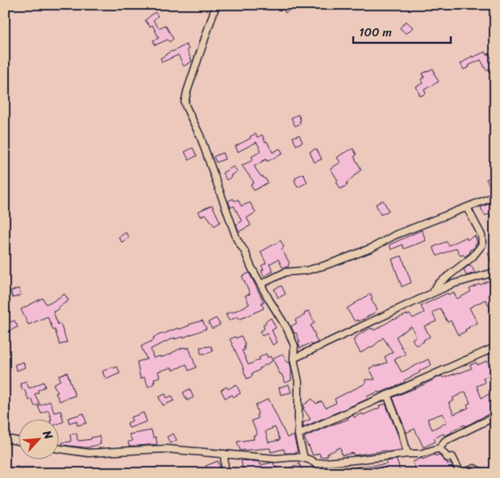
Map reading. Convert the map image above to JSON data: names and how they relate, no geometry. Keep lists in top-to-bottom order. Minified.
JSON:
{"scale_bar":"100 m","north":"top right"}
